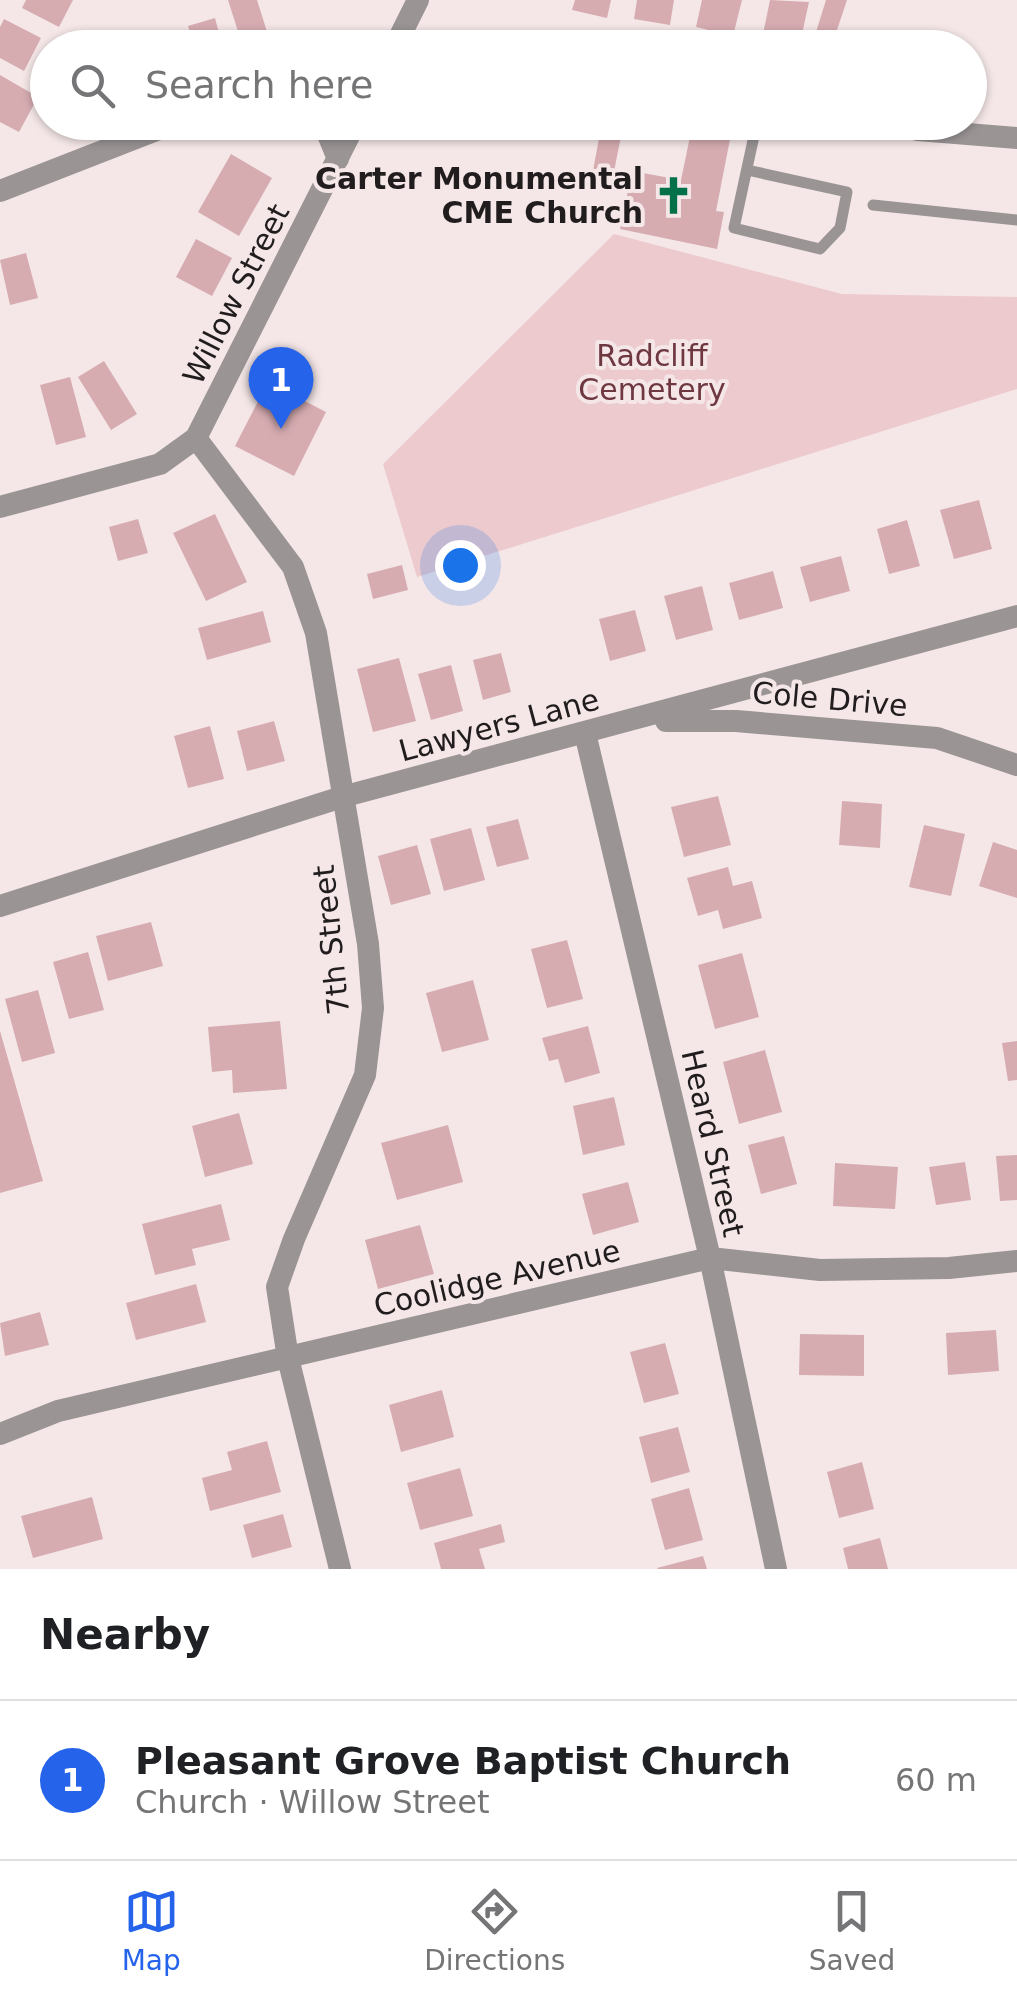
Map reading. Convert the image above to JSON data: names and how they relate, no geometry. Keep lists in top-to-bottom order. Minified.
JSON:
{"streets":{"street":["Willow Street","Cole Drive","Lawyers Lane","7th Street","Heard Street","Coolidge Avenue"]},"crossings":[["Willow Street","7th Street"],["Cole Drive","Lawyers Lane"],["Lawyers Lane","7th Street"],["Lawyers Lane","Heard Street"],["7th Street","Coolidge Avenue"],["Heard Street","Coolidge Avenue"]],"parks":["Radcliff Cemetery"],"places":{"church":["Carter Monumental CME Church"]},"page":{"search":"Search here","pins":"1","heading":"Nearby","list":[{"mark":"1","name":"Pleasant Grove Baptist Church","note":"Church · Willow Street","value":"60 m"}],"nav":["Map","Directions","Saved"]}}
